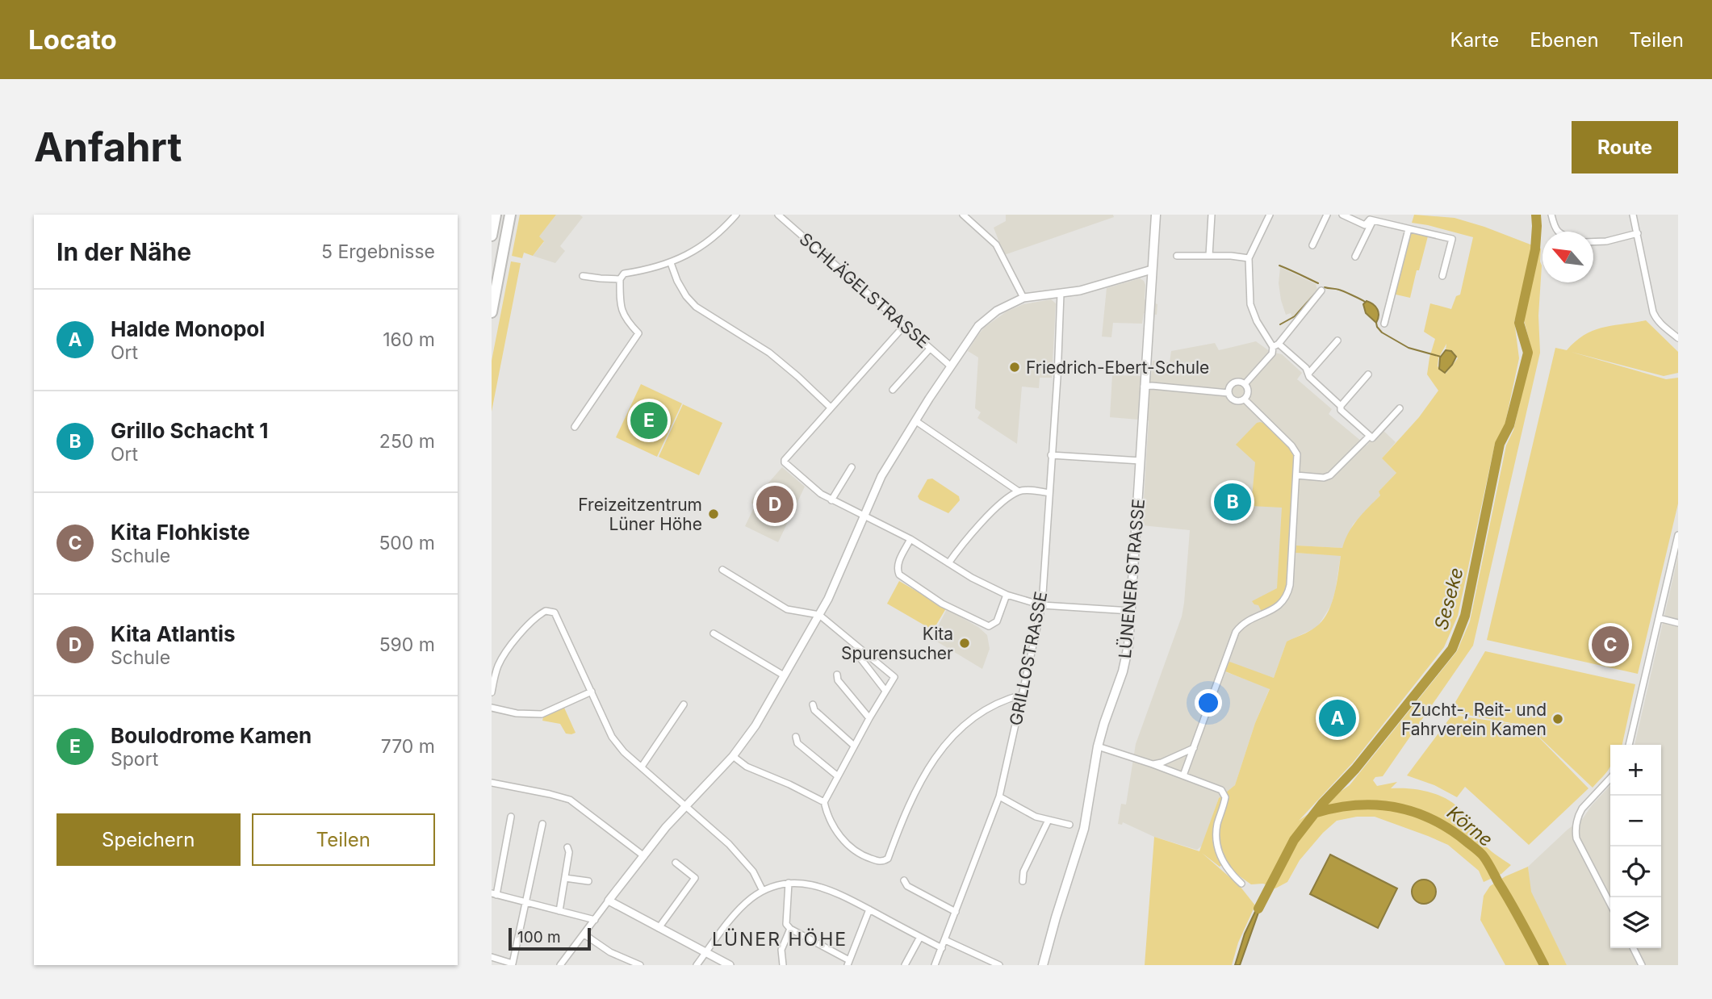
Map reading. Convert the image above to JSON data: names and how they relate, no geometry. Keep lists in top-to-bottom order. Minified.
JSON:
{"streets":{"main road":["LÜNENER STRASSE"],"street":["SCHLÄGELSTRASSE","GRILLOSTRASSE"]},"districts":["LÜNER HÖHE"],"water":["Seseke","Körne"],"places":["Friedrich-Ebert-Schule","Freizeitzentrum Lüner Höhe","Kita Spurensucher","Zucht-, Reit- und Fahrverein Kamen"],"scale_bar":"100 m","north":"top left","page":{"header":"Locato","nav":["Karte","Ebenen","Teilen"],"buttons":["Route",["Speichern","Teilen"]],"title":"Anfahrt","heading":["In der Nähe","5 Ergebnisse"],"list":[{"mark":"A","name":"Halde Monopol","note":"Ort","value":"160 m"},{"mark":"B","name":"Grillo Schacht 1","note":"Ort","value":"250 m"},{"mark":"C","name":"Kita Flohkiste","note":"Schule","value":"500 m"},{"mark":"D","name":"Kita Atlantis","note":"Schule","value":"590 m"},{"mark":"E","name":"Boulodrome Kamen","note":"Sport","value":"770 m"}],"pins":["E","B","D","C","A"],"map_buttons":["+","−"],"scale":"100 m"}}
